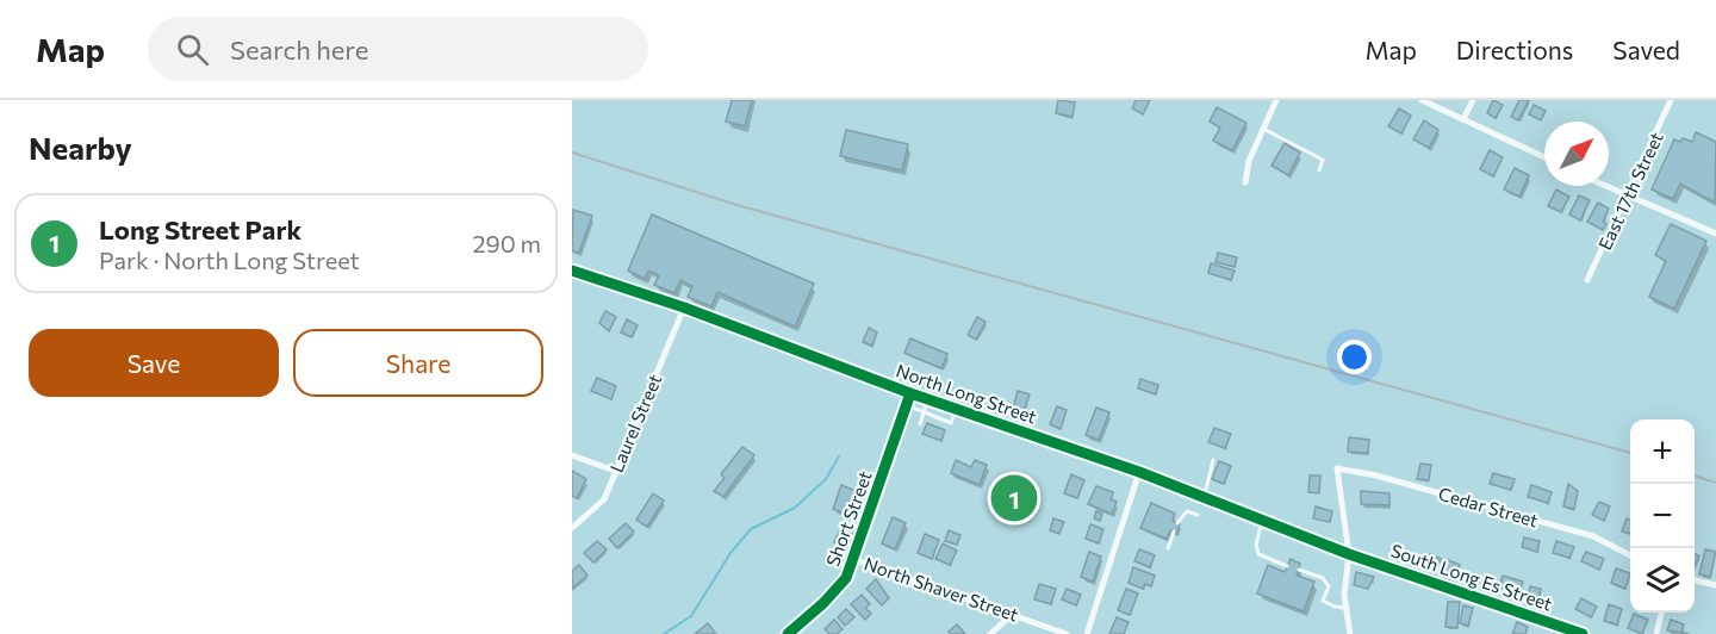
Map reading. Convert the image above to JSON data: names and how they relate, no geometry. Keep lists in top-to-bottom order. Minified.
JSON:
{"streets":{"street":["East 17th Street","North Long Street","Laurel Street","Cedar Street","Short Street","South Long Es Street","North Shaver Street"]},"crossings":[["North Long Street","Laurel Street"],["North Long Street","Cedar Street"],["North Long Street","Short Street"],["North Long Street","South Long Es Street"],["Cedar Street","South Long Es Street"],["Short Street","North Shaver Street"]],"north":"top right","page":{"header":"Map","search":"Search here","nav":["Map","Directions","Saved"],"heading":"Nearby","list":[{"mark":"1","name":"Long Street Park","note":"Park · North Long Street","value":"290 m"}],"buttons":["Save","Share"],"map_buttons":["+","−"],"pins":"1"}}
